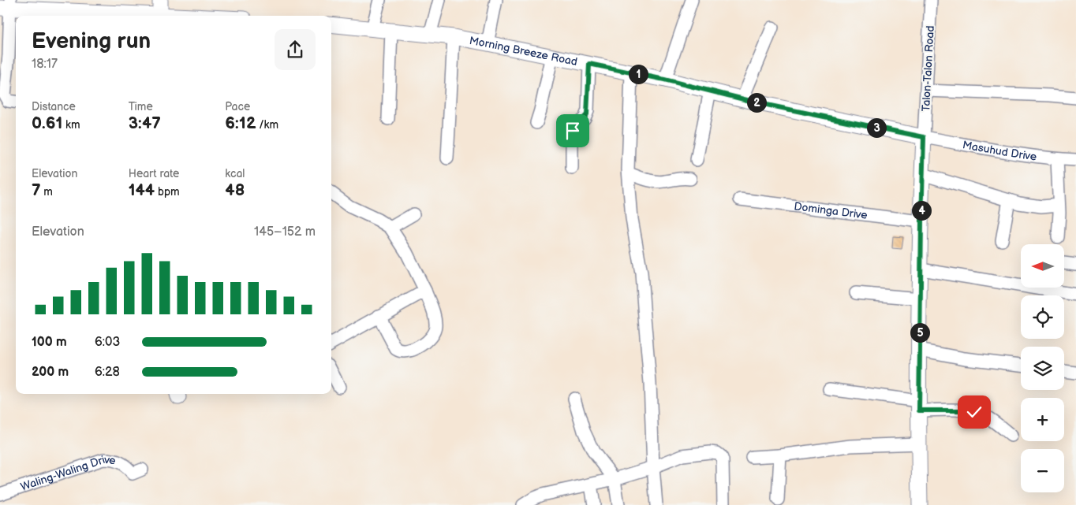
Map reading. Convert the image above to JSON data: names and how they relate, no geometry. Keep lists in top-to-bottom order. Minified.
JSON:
{"streets":{"main road":["Morning Breeze Road"],"street":["Talon-Talon Road","Masuhud Drive","Dominga Drive","Waling-Waling Drive"]},"crossings":[["Morning Breeze Road","Talon-Talon Road"],["Morning Breeze Road","Masuhud Drive"],["Talon-Talon Road","Masuhud Drive"]],"north":"left","page":{"heading":["Evening run","18:17"],"pins":["1","2","3","4","5"],"stats":[["Distance","0.61 km"],["Time","3:47"],["Pace","6:12 /km"],["Elevation","7 m"],["Heart rate","144 bpm"],["kcal","48"]],"chart":["Elevation","145–152 m"],"map_buttons":["+","−"],"list":[{"name":"100 m","note":"6:03"},{"name":"200 m","note":"6:28"}]}}
